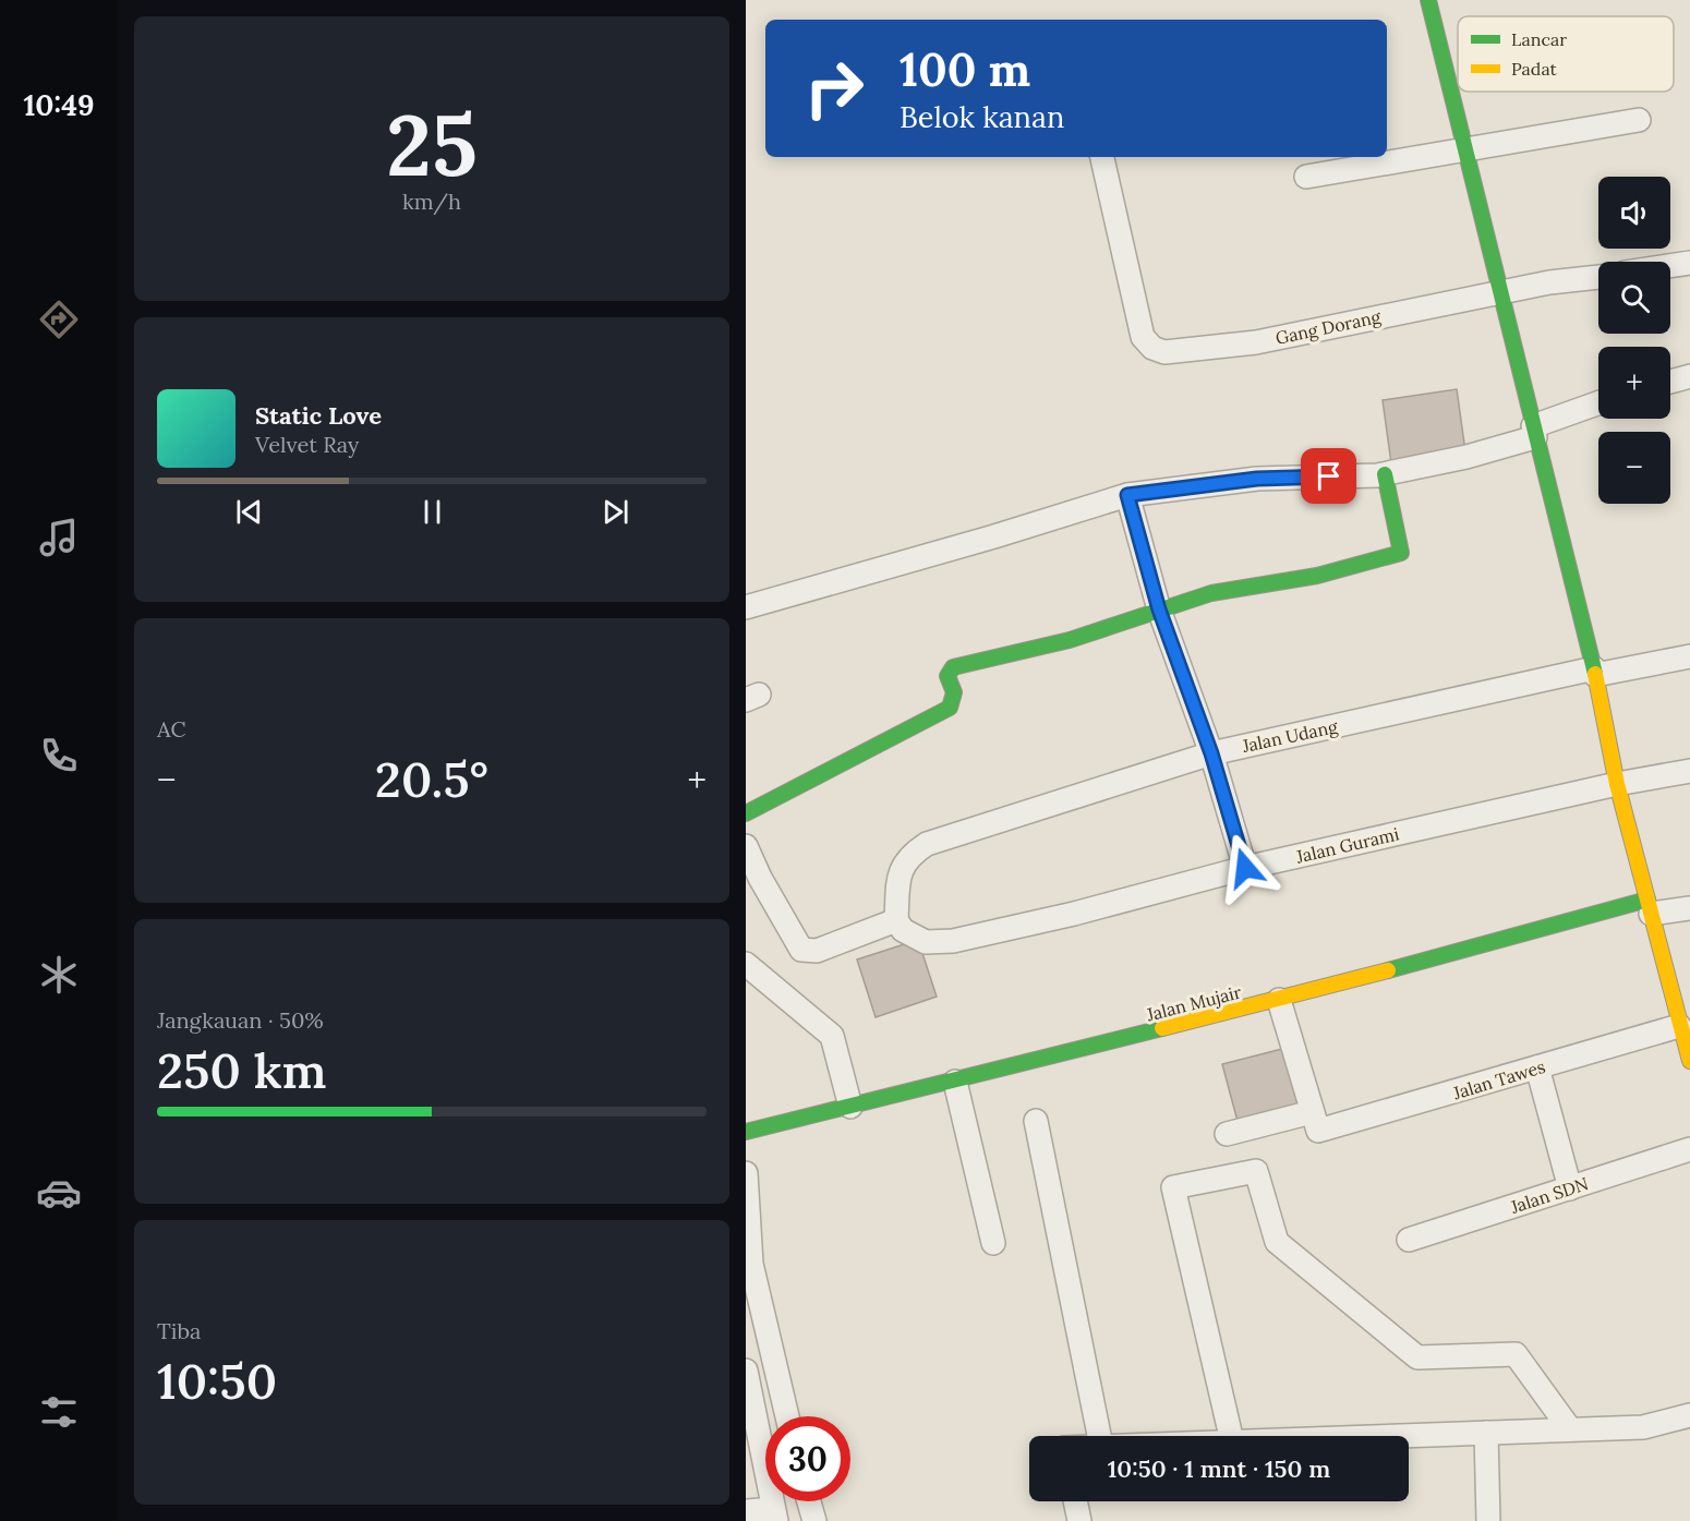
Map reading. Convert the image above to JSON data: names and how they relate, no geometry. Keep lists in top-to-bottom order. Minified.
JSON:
{"streets":{"street":["Gang Dorang","Jalan Udang","Jalan Gurami","Jalan Mujair","Jalan Tawes","Jalan SDN"]},"crossings":[["Jalan Udang","Jalan Gurami"]],"legend":["Lancar","Padat"],"page":{"tabs":"10:49","tile":[["25","km/h"],"AC",["Jangkauan · 50%","250 km"],["Tiba","10:50"]],"turn":["100 m","Belok kanan"],"map_buttons":["+","−"],"song":["Static Love","Velvet Ray"],"heat":["−","20.5°","+"],"limit":"30","trip":"10:50 · 1 mnt · 150 m"}}
